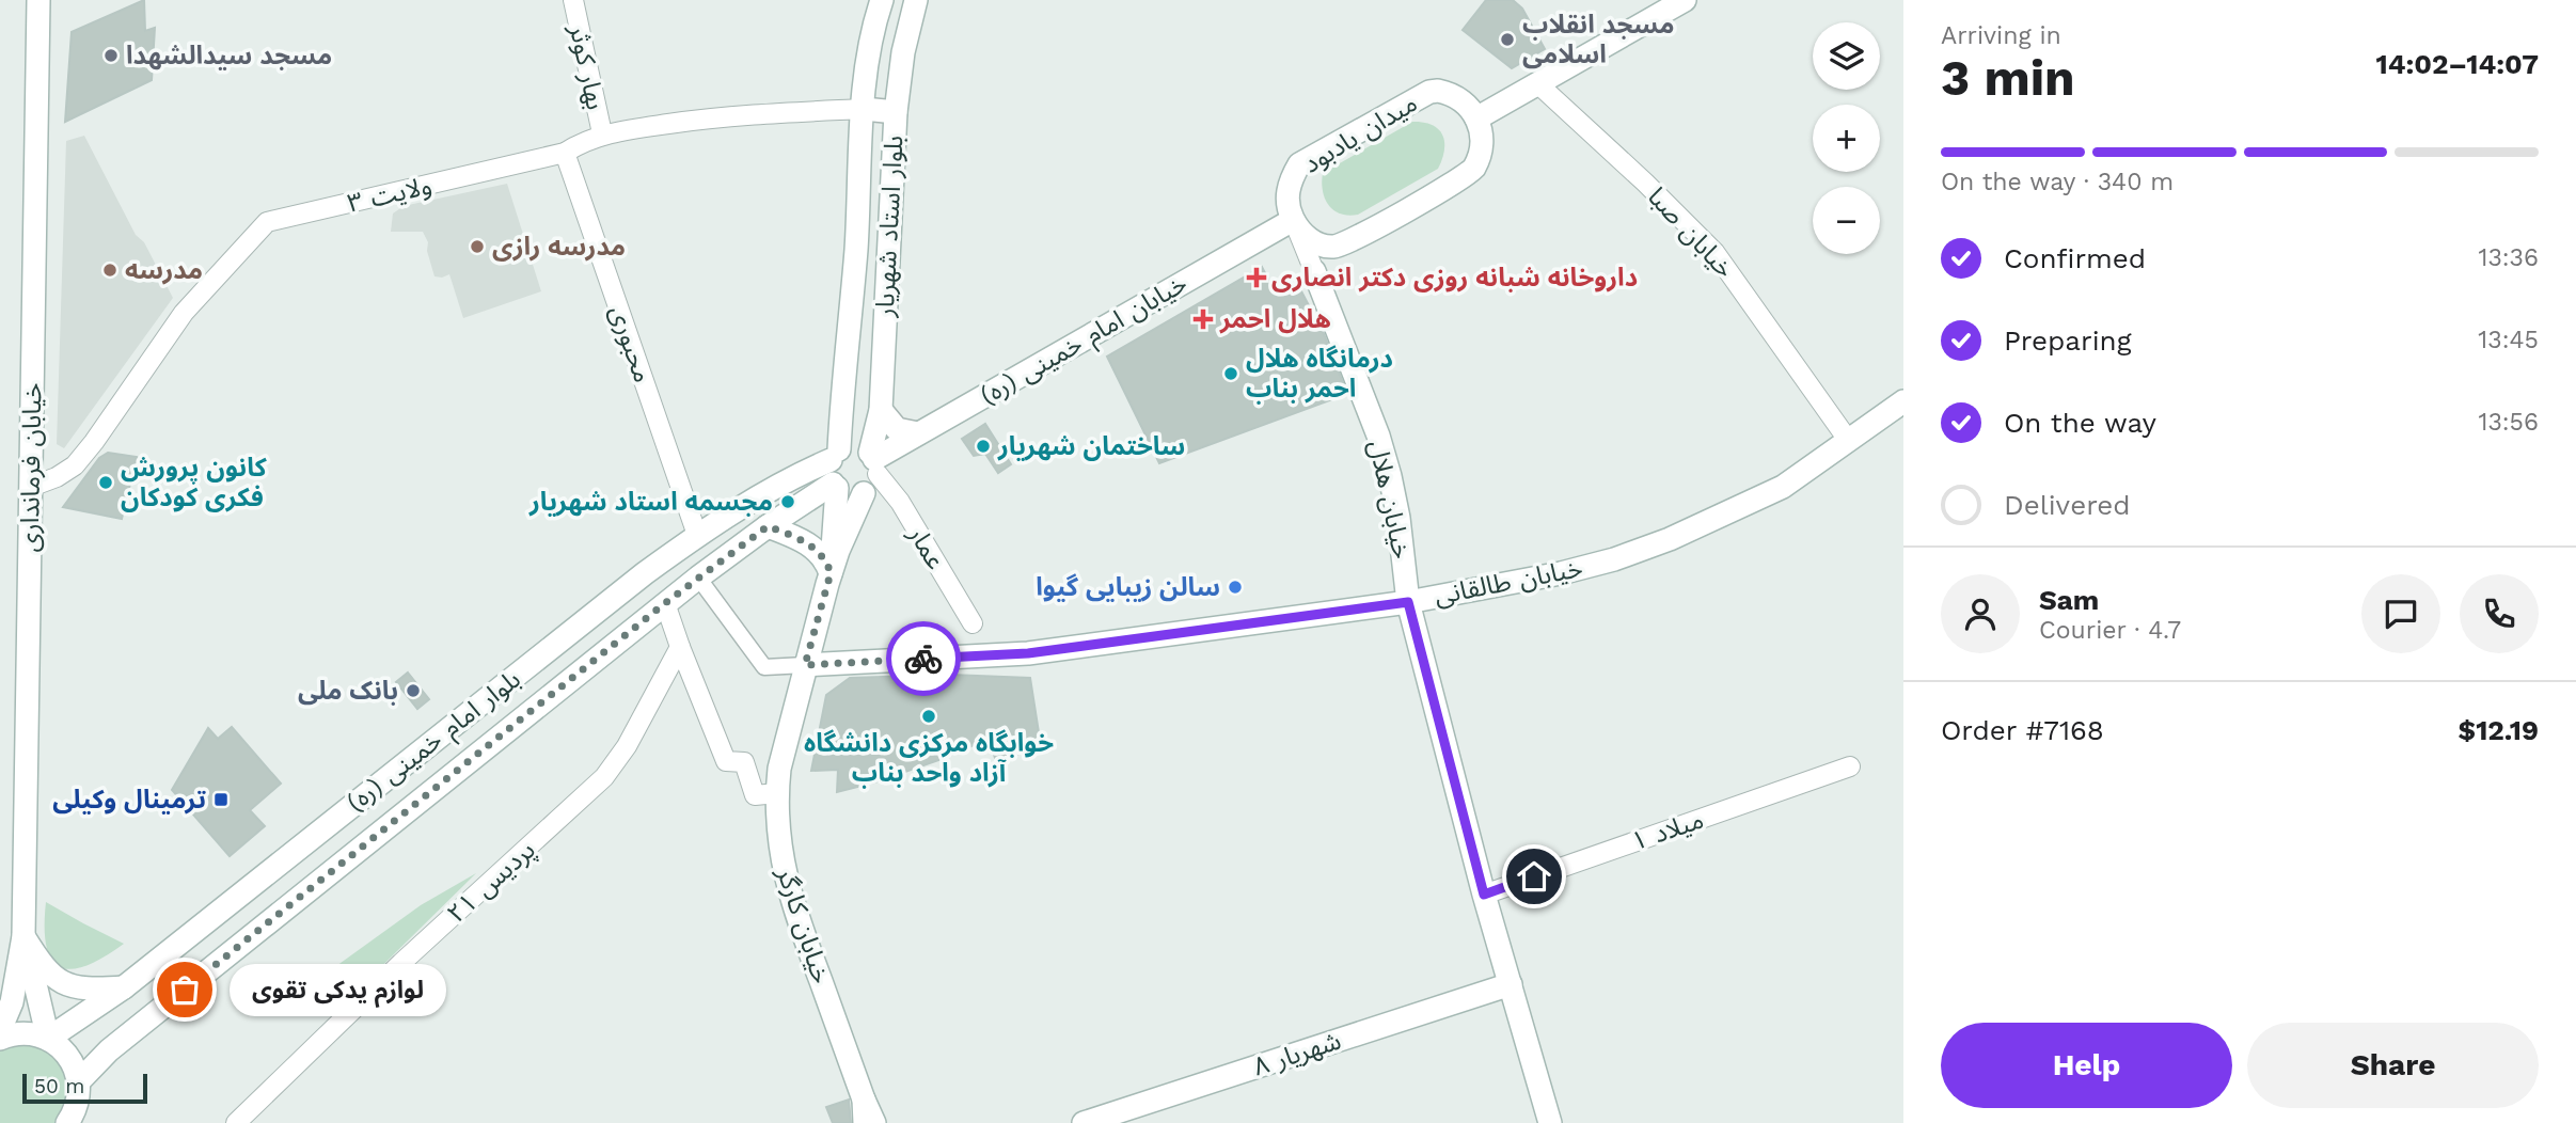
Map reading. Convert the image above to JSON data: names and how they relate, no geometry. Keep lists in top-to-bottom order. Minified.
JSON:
{"streets":{"main road":["میدان یادبود","بلوار استاد شهریار","خیابان امام خمینی (ره)","خیابان فرمانداری","خیابان هلال","خیابان طالقانی","بلوار امام خمینی (ره)","خیابان کارگر","شهریار ۸"],"street":["بهار کوثر","ولایت ۳","خیابان صبا","محبوری","عمار","میلاد ۱","پردیس ۲۱"]},"crossings":[["بهار کوثر","ولایت ۳"],["میدان یادبود","خیابان امام خمینی (ره)"],["ولایت ۳","بلوار استاد شهریار"],["ولایت ۳","محبوری"],["ولایت ۳","خیابان فرمانداری"],["بلوار استاد شهریار","خیابان امام خمینی (ره)"],["بلوار استاد شهریار","عمار"],["بلوار استاد شهریار","بلوار امام خمینی (ره)"],["خیابان صبا","خیابان طالقانی"],["خیابان امام خمینی (ره)","عمار"],["خیابان امام خمینی (ره)","بلوار امام خمینی (ره)"],["محبوری","بلوار امام خمینی (ره)"],["خیابان فرمانداری","بلوار امام خمینی (ره)"],["خیابان هلال","خیابان طالقانی"],["خیابان هلال","میلاد ۱"],["خیابان هلال","شهریار ۸"],["عمار","بلوار امام خمینی (ره)"],["خیابان طالقانی","خیابان کارگر"]],"places":{"other":["مسجد انقلاب اسلامی","مسجد سیدالشهدا","مدرسه رازی","مدرسه","درمانگاه هلال احمر بناب","ساختمان شهریار","کانون پرورش فکری کودکان","مجسمه استاد شهریار","سالن زیبایی گیوا","بانک ملی","خوابگاه مرکزی دانشگاه آزاد واحد بناب","لوازم یدکی تقوی"],"health":["داروخانه شبانه روزی دکتر انصاری","هلال احمر"],"transit":["ترمینال وکیلی"]},"scale_bar":"50 m","page":{"heading":["3 min","Arriving in","14:02–14:07"],"panel":["Sam","Courier · 4.7","Order #7168","$12.19"],"map_buttons":["+","−"],"bar":"On the way · 340 m","list":[["Confirmed","13:36"],["Preparing","13:45"],["On the way","13:56"],"Delivered"],"bubble":"لوازم یدکی تقوی","buttons":["Help","Share"],"scale":"50 m"}}
